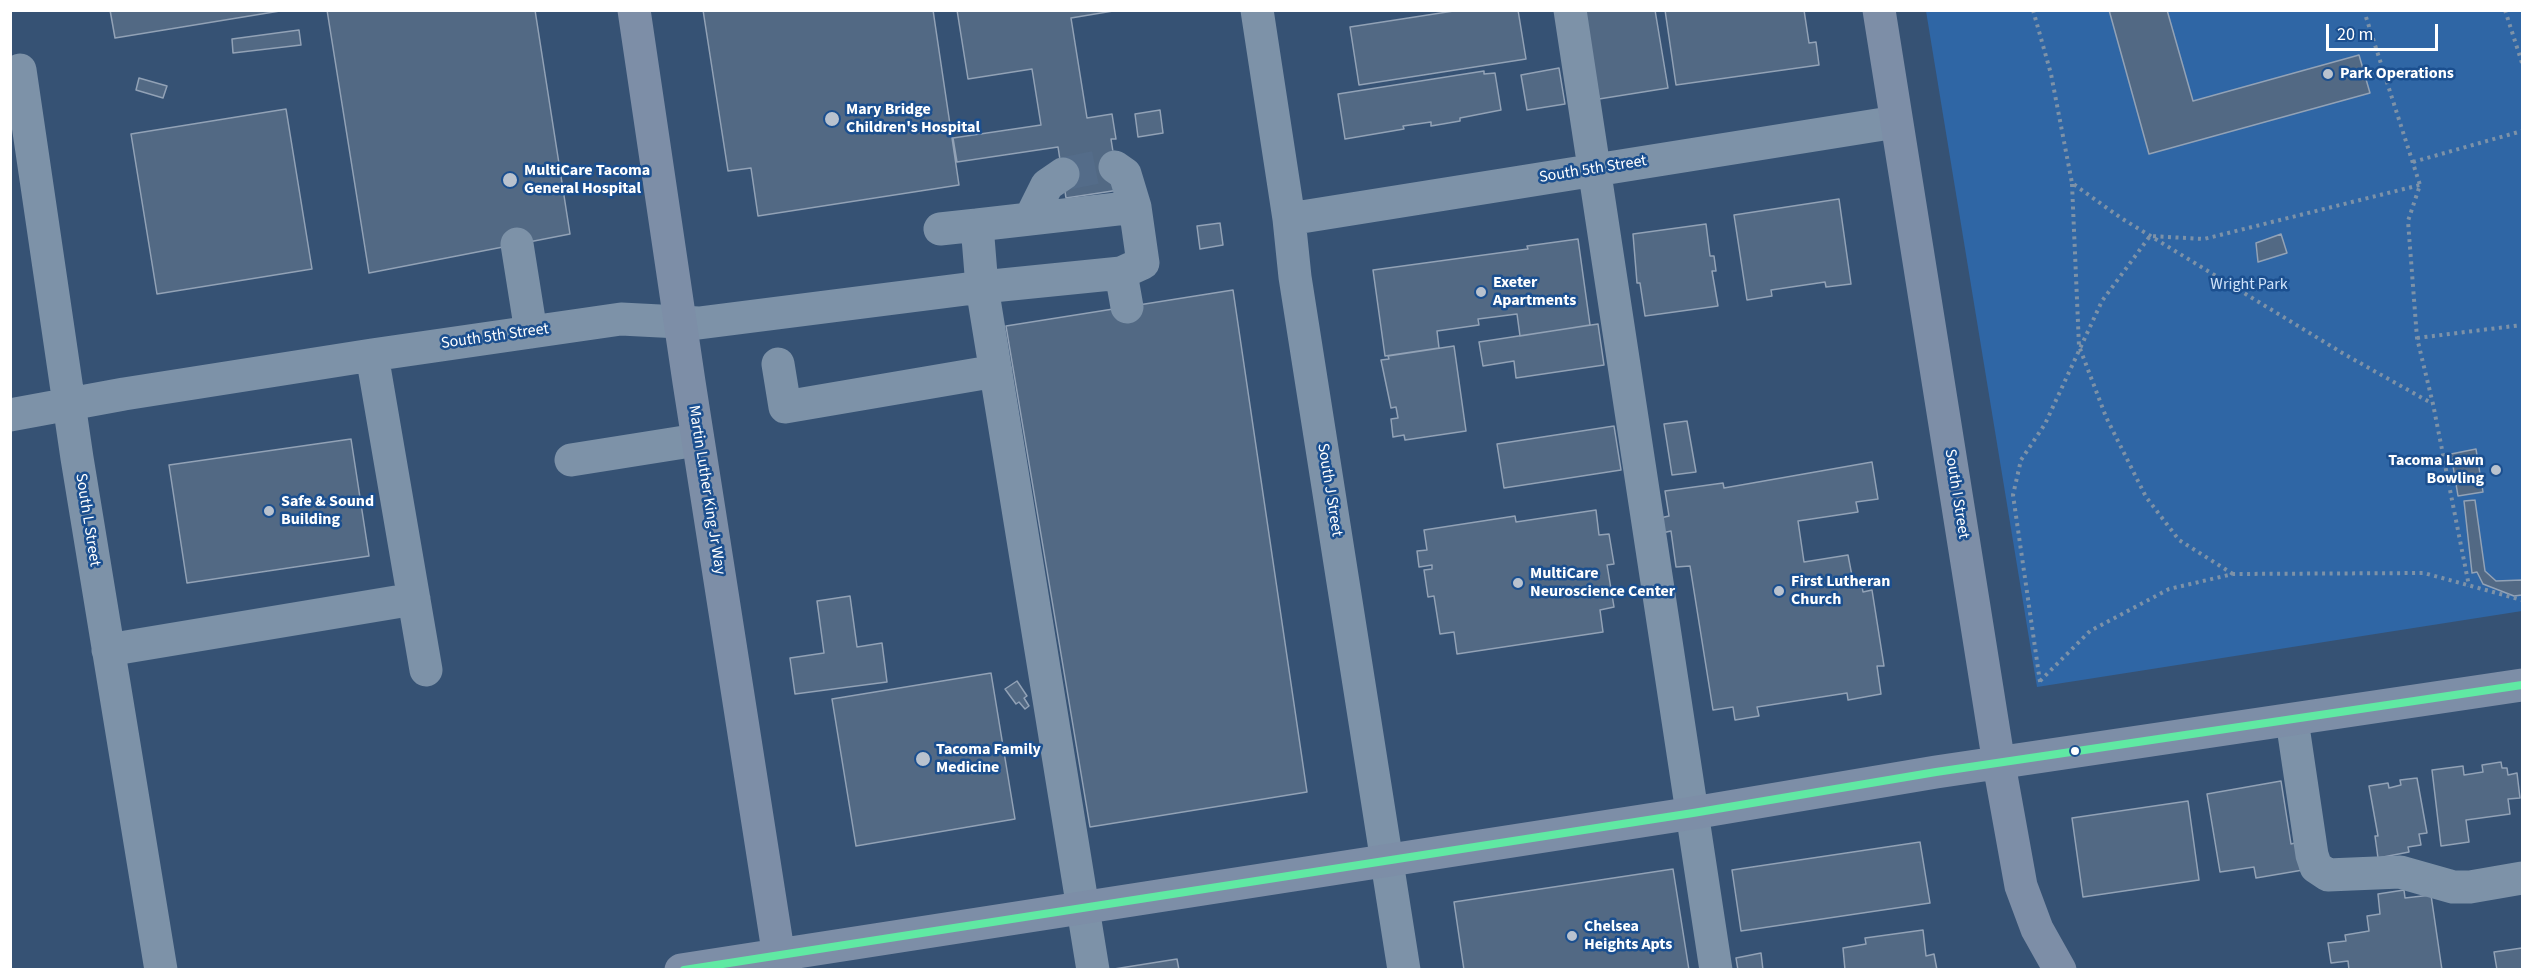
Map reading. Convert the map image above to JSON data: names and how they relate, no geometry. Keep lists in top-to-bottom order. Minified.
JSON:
{"streets":{"main road":["Martin Luther King Jr Way","South I Street"],"street":["South 5th Street","South J Street","South L Street"]},"crossings":[["South 5th Street","Martin Luther King Jr Way"],["South 5th Street","South J Street"],["South 5th Street","South I Street"],["South 5th Street","South L Street"]],"parks":["Wright Park"],"places":["Park Operations","Mary Bridge Children's Hospital","MultiCare Tacoma General Hospital","Exeter Apartments","Tacoma Lawn Bowling","Safe & Sound Building","MultiCare Neuroscience Center","First Lutheran Church","Tacoma Family Medicine","Chelsea Heights Apts"],"scale_bar":"20 m"}
